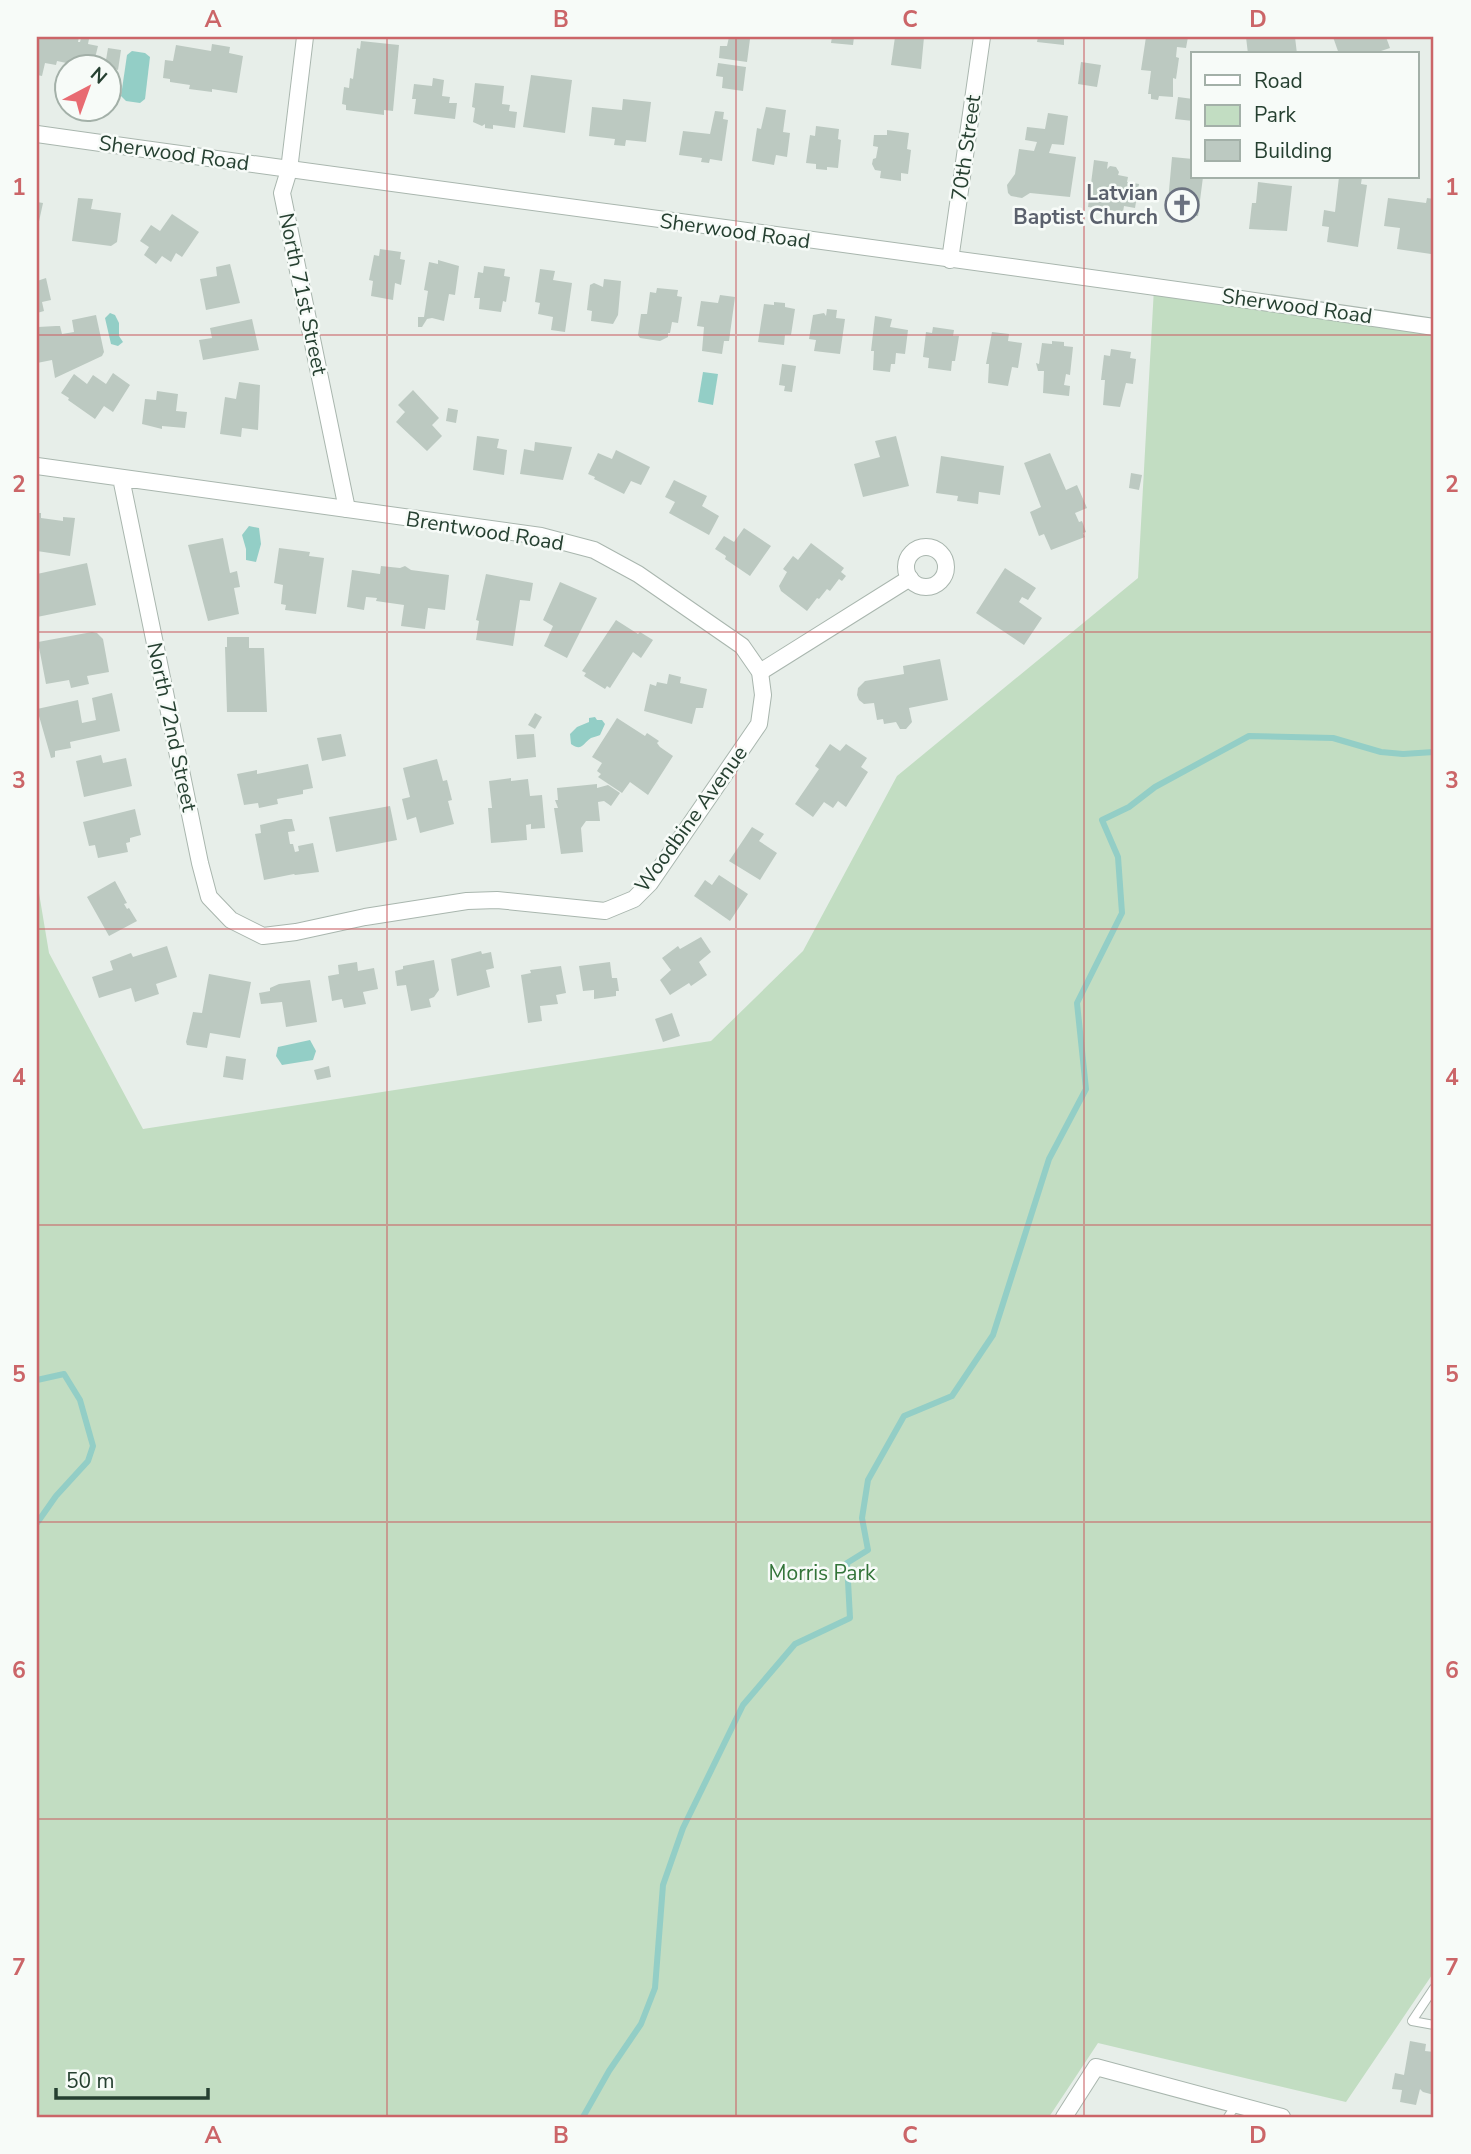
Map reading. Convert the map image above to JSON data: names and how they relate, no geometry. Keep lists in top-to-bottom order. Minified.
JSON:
{"streets":{"street":["70th Street","Sherwood Road","North 71st Street","Brentwood Road","North 72nd Street","Woodbine Avenue"]},"crossings":[["70th Street","Sherwood Road"],["Sherwood Road","North 71st Street"],["North 71st Street","Brentwood Road"],["Brentwood Road","North 72nd Street"],["Brentwood Road","Woodbine Avenue"],["North 72nd Street","Woodbine Avenue"]],"parks":["Morris Park"],"places":{"church":["Latvian Baptist Church"]},"legend":["Road","Park","Building"],"scale_bar":"50 m","north":"top right","grid":{"columns":["A","B","C","D"],"rows":["1","2","3","4","5","6","7"]}}
